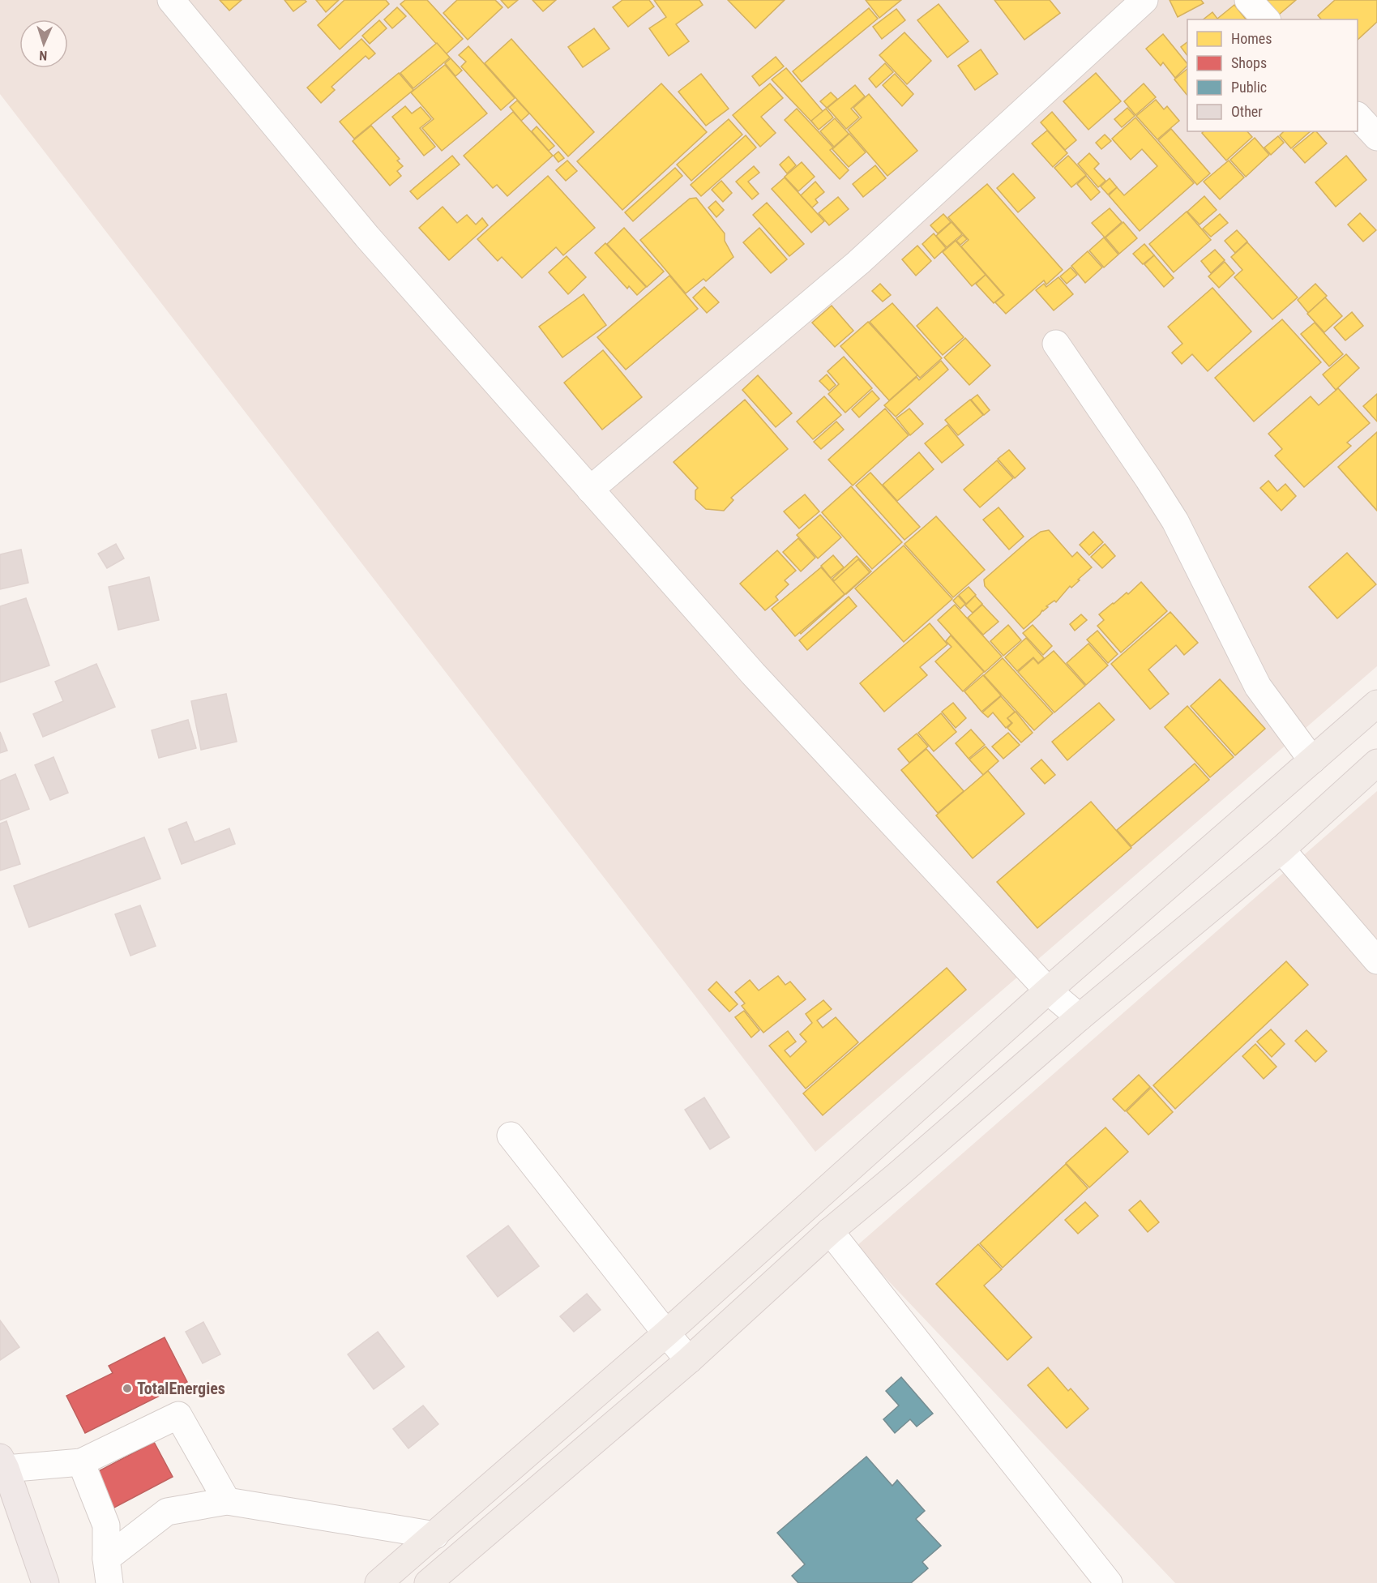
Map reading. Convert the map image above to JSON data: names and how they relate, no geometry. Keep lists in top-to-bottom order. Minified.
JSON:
{"places":["TotalEnergies"],"legend":["Homes","Shops","Public","Other"],"north":"bottom"}
